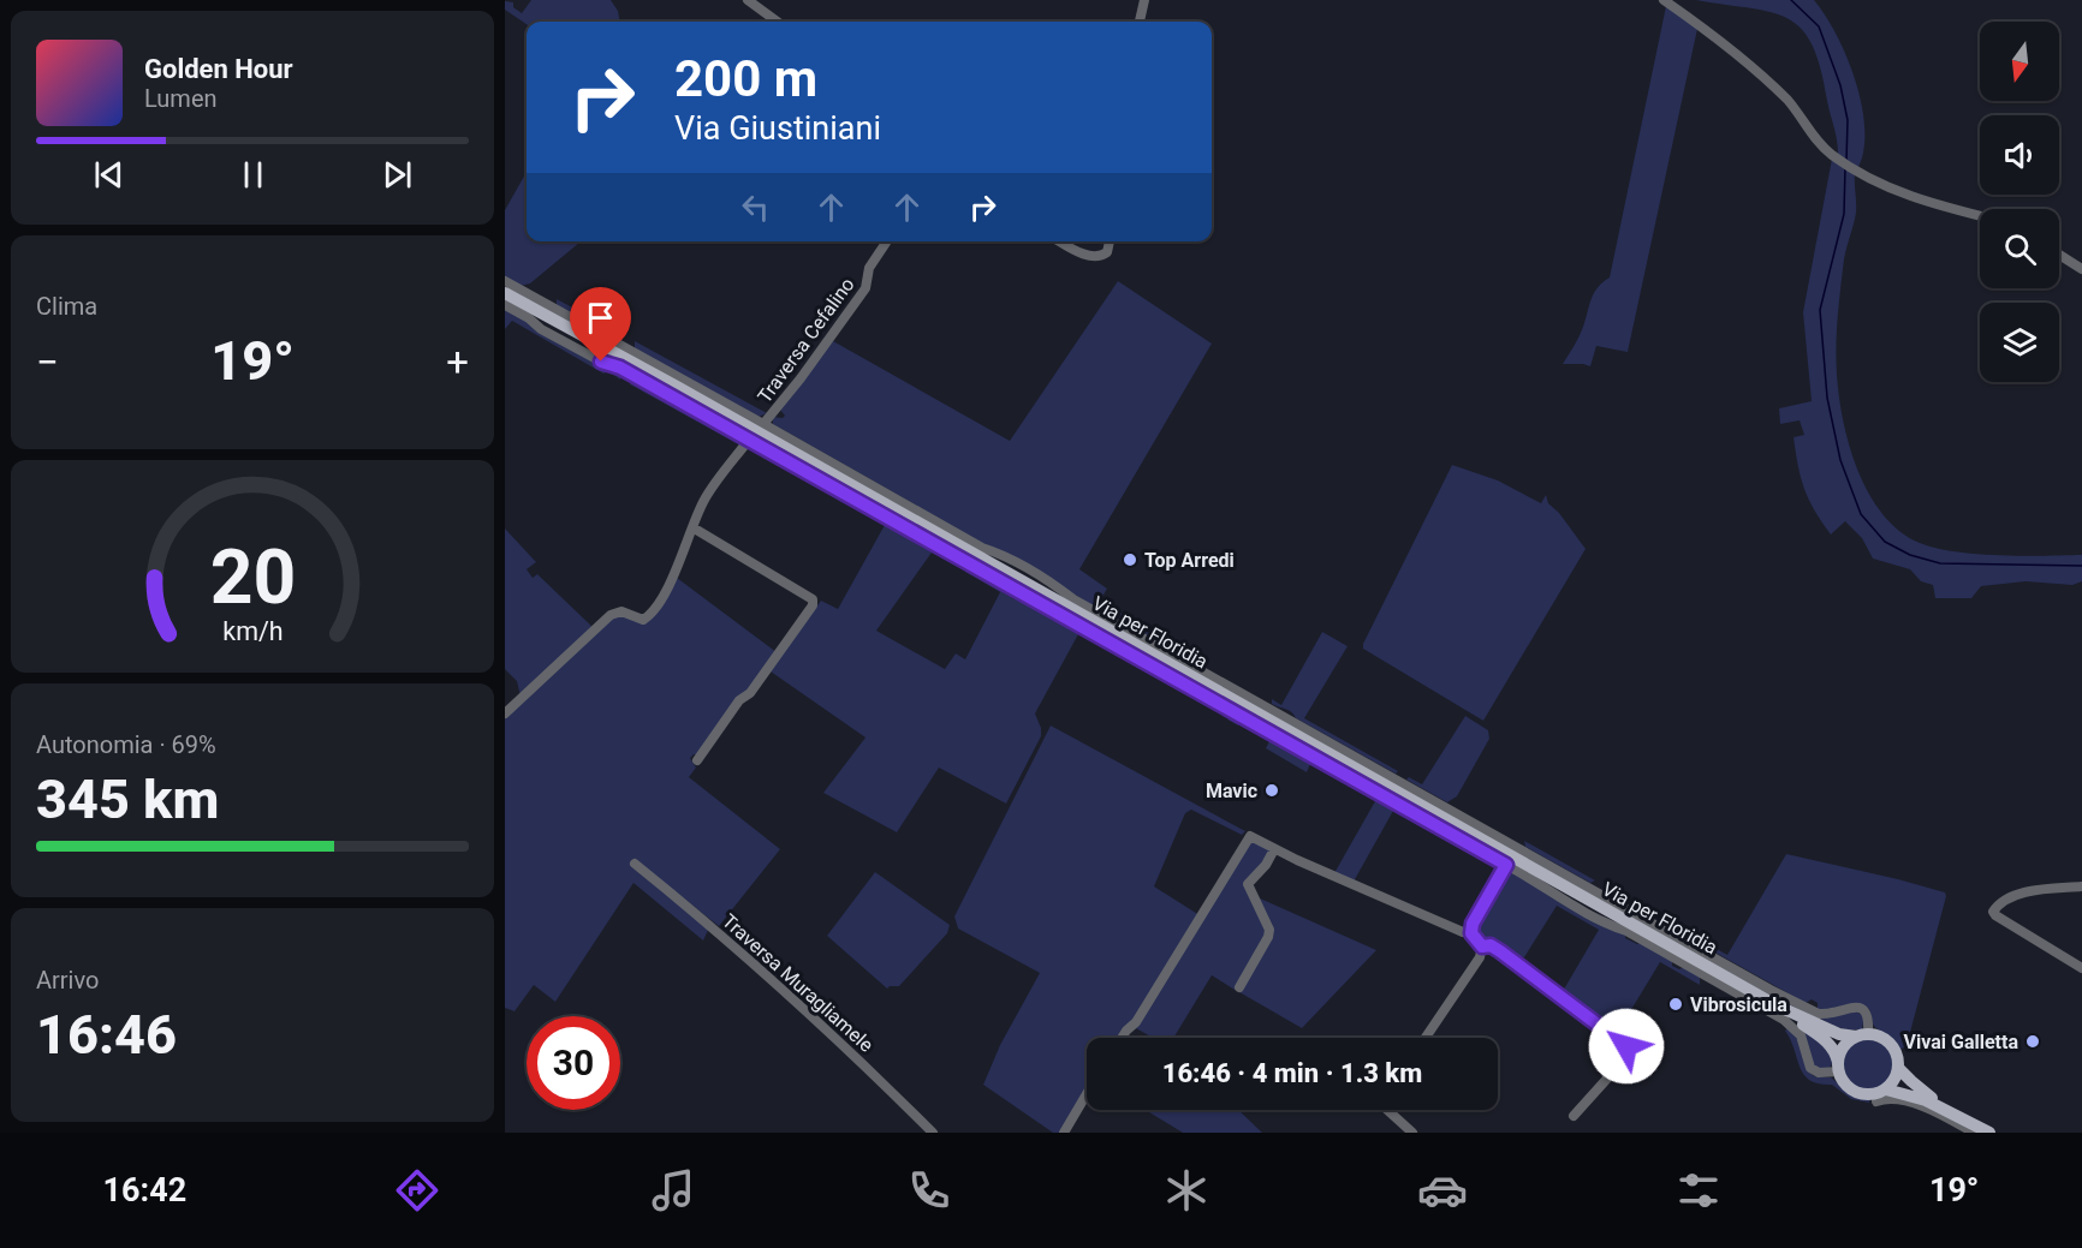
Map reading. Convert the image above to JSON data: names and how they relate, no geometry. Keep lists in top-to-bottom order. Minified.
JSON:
{"streets":{"main road":["Via per Floridia"],"street":["Traversa Cefalino","Traversa Muragliamele"]},"places":["Top Arredi","Mavic","Vibrosicula","Vivai Galletta"],"north":"bottom","page":{"turn":["200 m","Via Giustiniani"],"song":["Golden Hour","Lumen"],"tile":["Clima",["Autonomia · 69%","345 km"],["Arrivo","16:46"]],"heat":["−","19°","+"],"limit":"30","trip":"16:46 · 4 min · 1.3 km","tabs":["16:42","19°"],"gauge":["20","km/h"]}}
